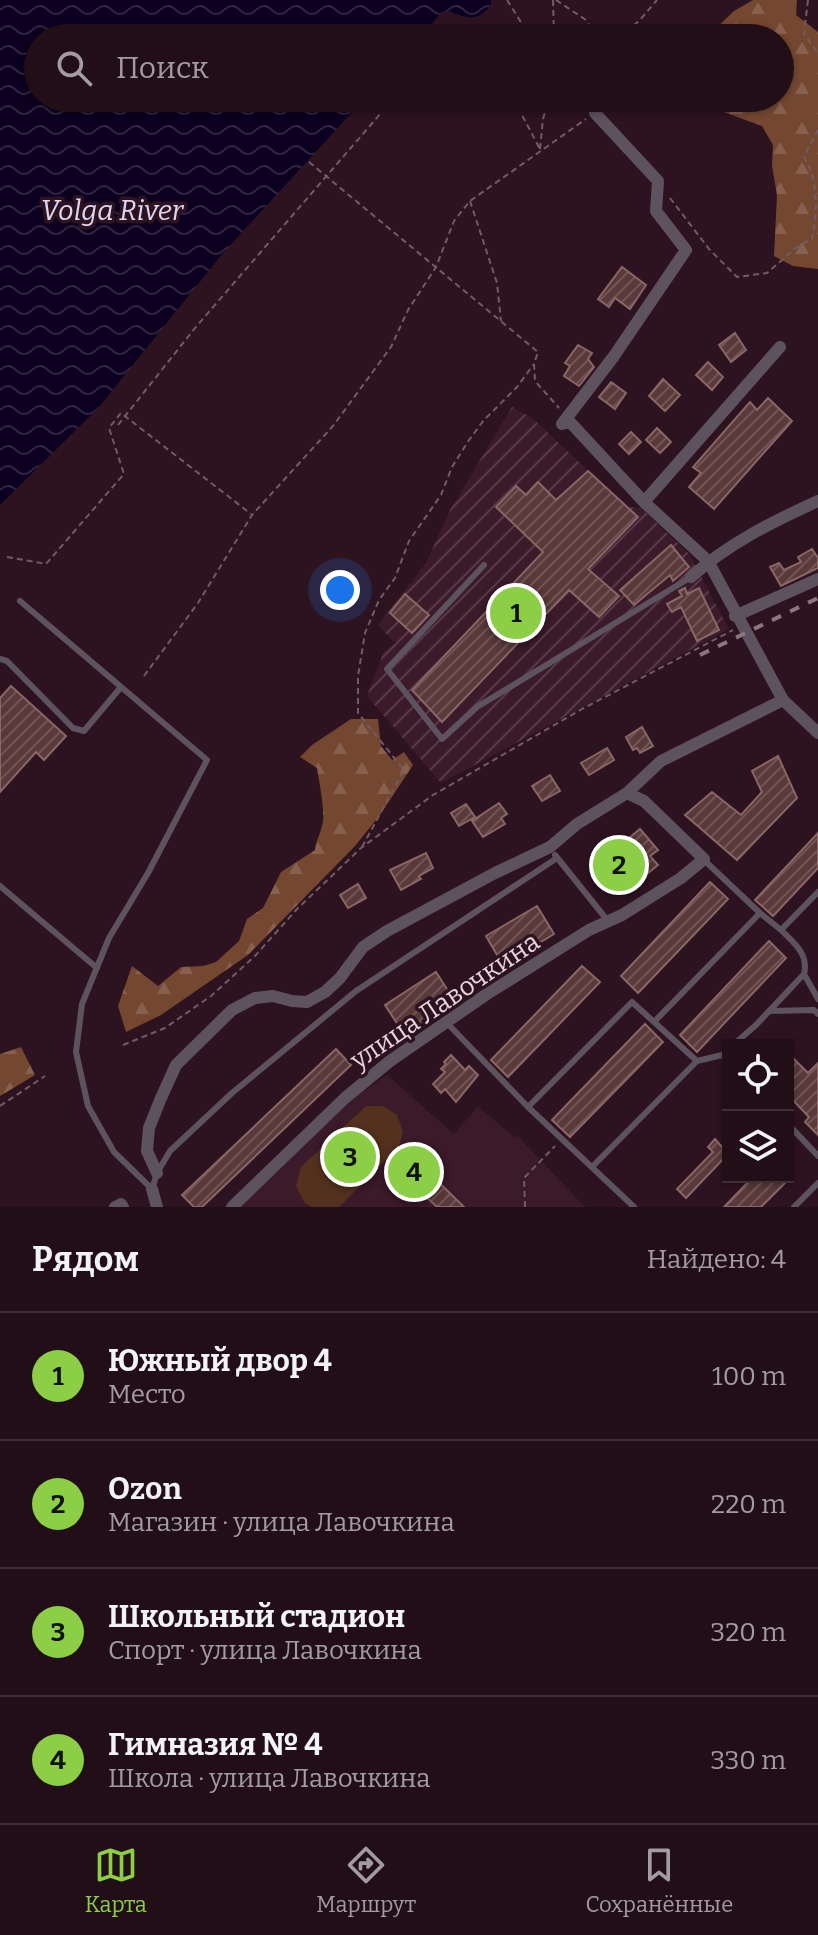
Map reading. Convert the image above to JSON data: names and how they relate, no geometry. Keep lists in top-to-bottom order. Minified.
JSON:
{"streets":{"street":["улица Лавочкина"]},"water":["Volga River"],"page":{"search":"Поиск","pins":["1","2","3","4"],"heading":["Рядом","Найдено: 4"],"list":[{"mark":"1","name":"Южный двор 4","note":"Место","value":"100 m"},{"mark":"2","name":"Ozon","note":"Магазин · улица Лавочкина","value":"220 m"},{"mark":"3","name":"Школьный стадион","note":"Спорт · улица Лавочкина","value":"320 m"},{"mark":"4","name":"Гимназия № 4","note":"Школа · улица Лавочкина","value":"330 m"}],"nav":["Карта","Маршрут","Сохранённые"]}}
